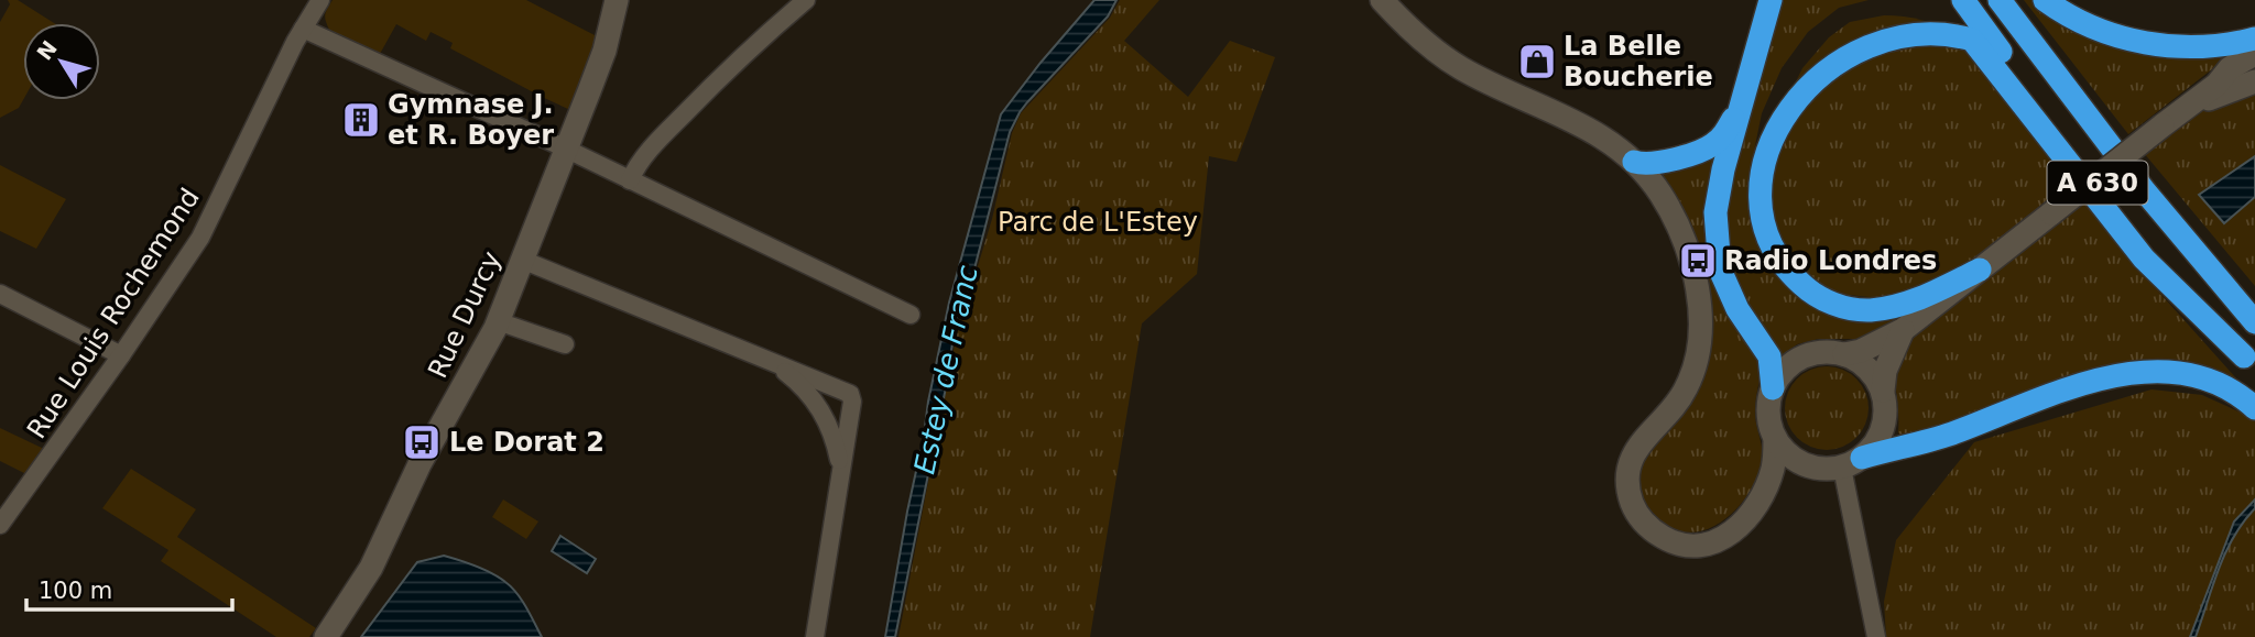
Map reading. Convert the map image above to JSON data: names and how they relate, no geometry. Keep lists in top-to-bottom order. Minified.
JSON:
{"streets":{"highway":["A 630"],"street":["Rue Louis Rochemond","Rue Durcy"]},"water":["Estey de Franc"],"parks":["Parc de L'Estey"],"places":{"shop":["La Belle Boucherie"],"building":["Gymnase J. et R. Boyer"],"bus stop":["Radio Londres","Le Dorat 2"]},"scale_bar":"100 m","north":"top left"}
